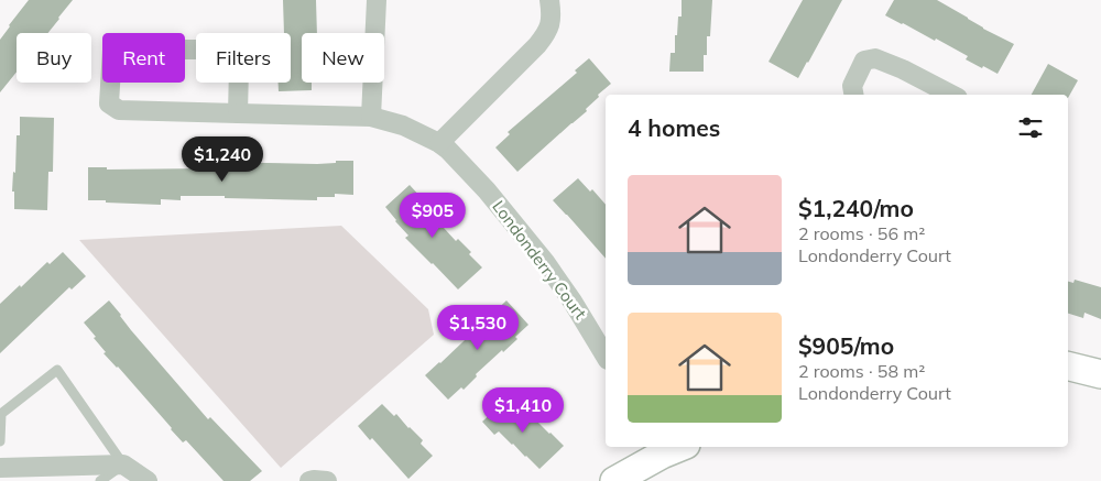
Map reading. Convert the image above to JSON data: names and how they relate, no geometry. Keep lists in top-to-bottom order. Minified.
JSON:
{"streets":{"street":["Londonderry Court"]},"page":{"chip":["Buy","Rent","Filters","New"],"heading":"4 homes","price":["$1,240","$905","$1,530","$1,410"],"list":[{"name":"$1,240/mo","note":"2 rooms · 56 m² · Londonderry Court"},{"name":"$905/mo","note":"2 rooms · 58 m² · Londonderry Court"}]}}
